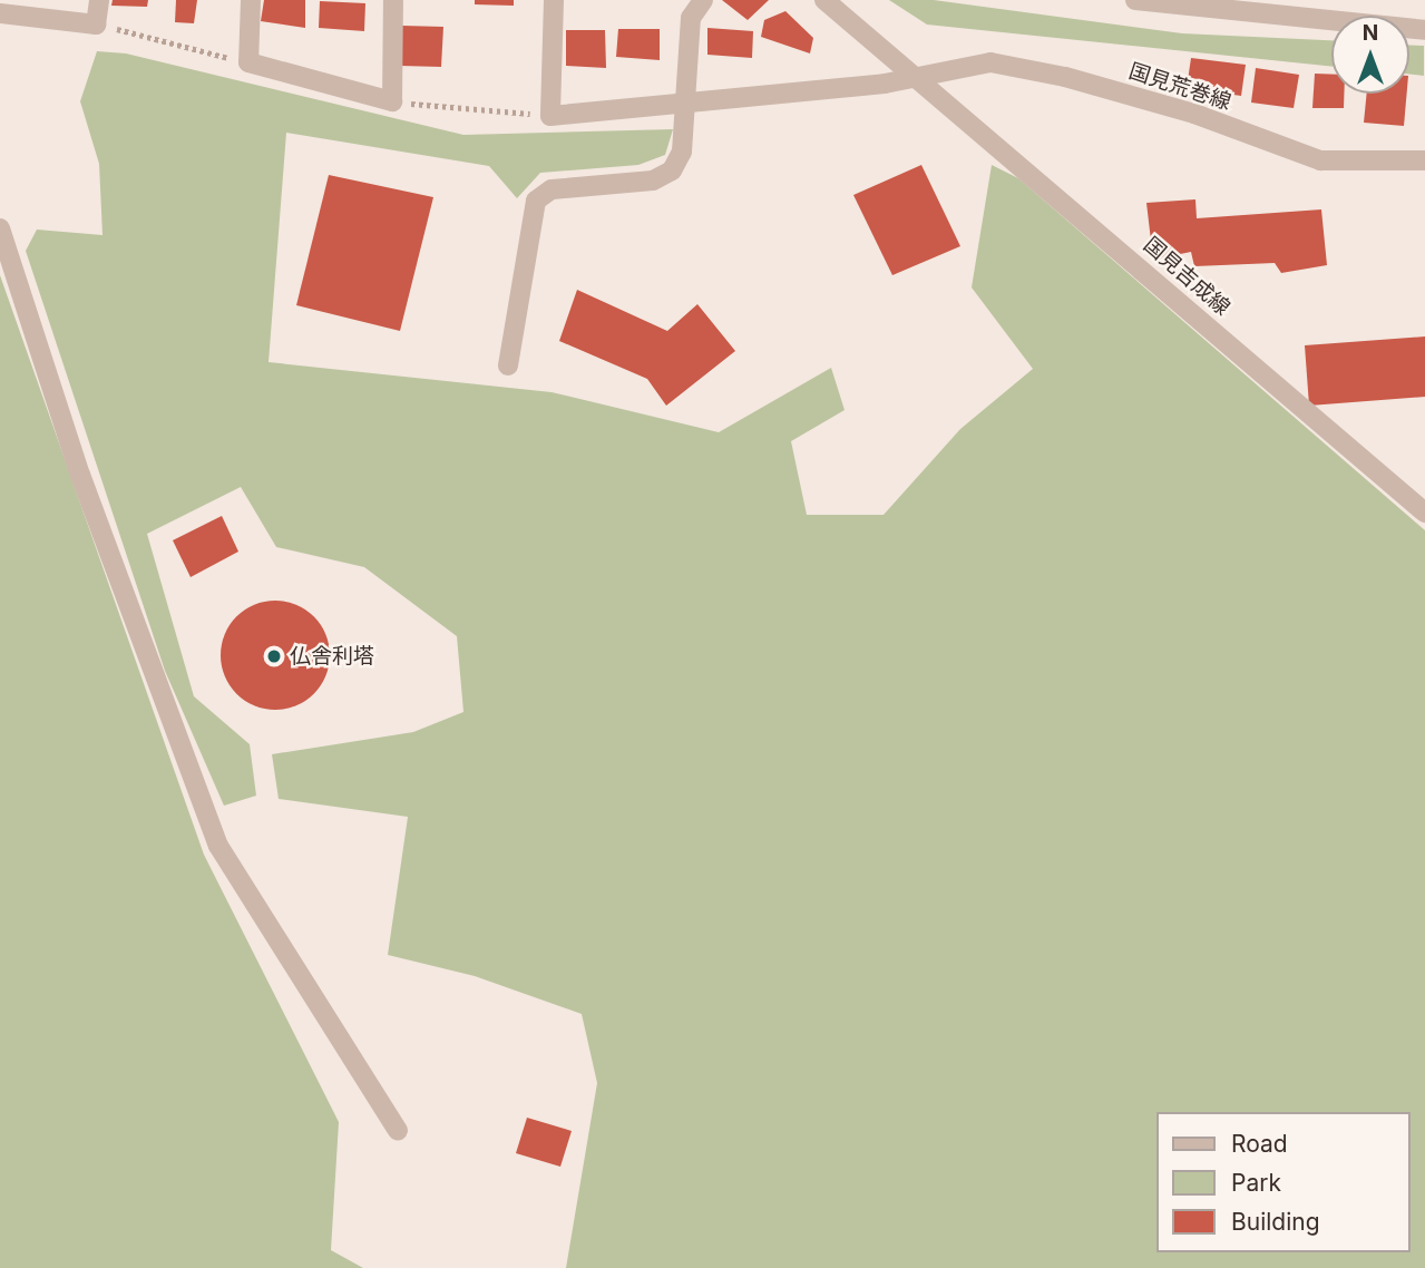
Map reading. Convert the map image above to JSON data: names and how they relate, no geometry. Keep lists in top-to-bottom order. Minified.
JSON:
{"streets":{"street":["国見荒巻線","国見吉成線"]},"crossings":[["国見荒巻線","国見吉成線"]],"places":["仏舎利塔"],"legend":["Road","Park","Building"],"north":"top"}
